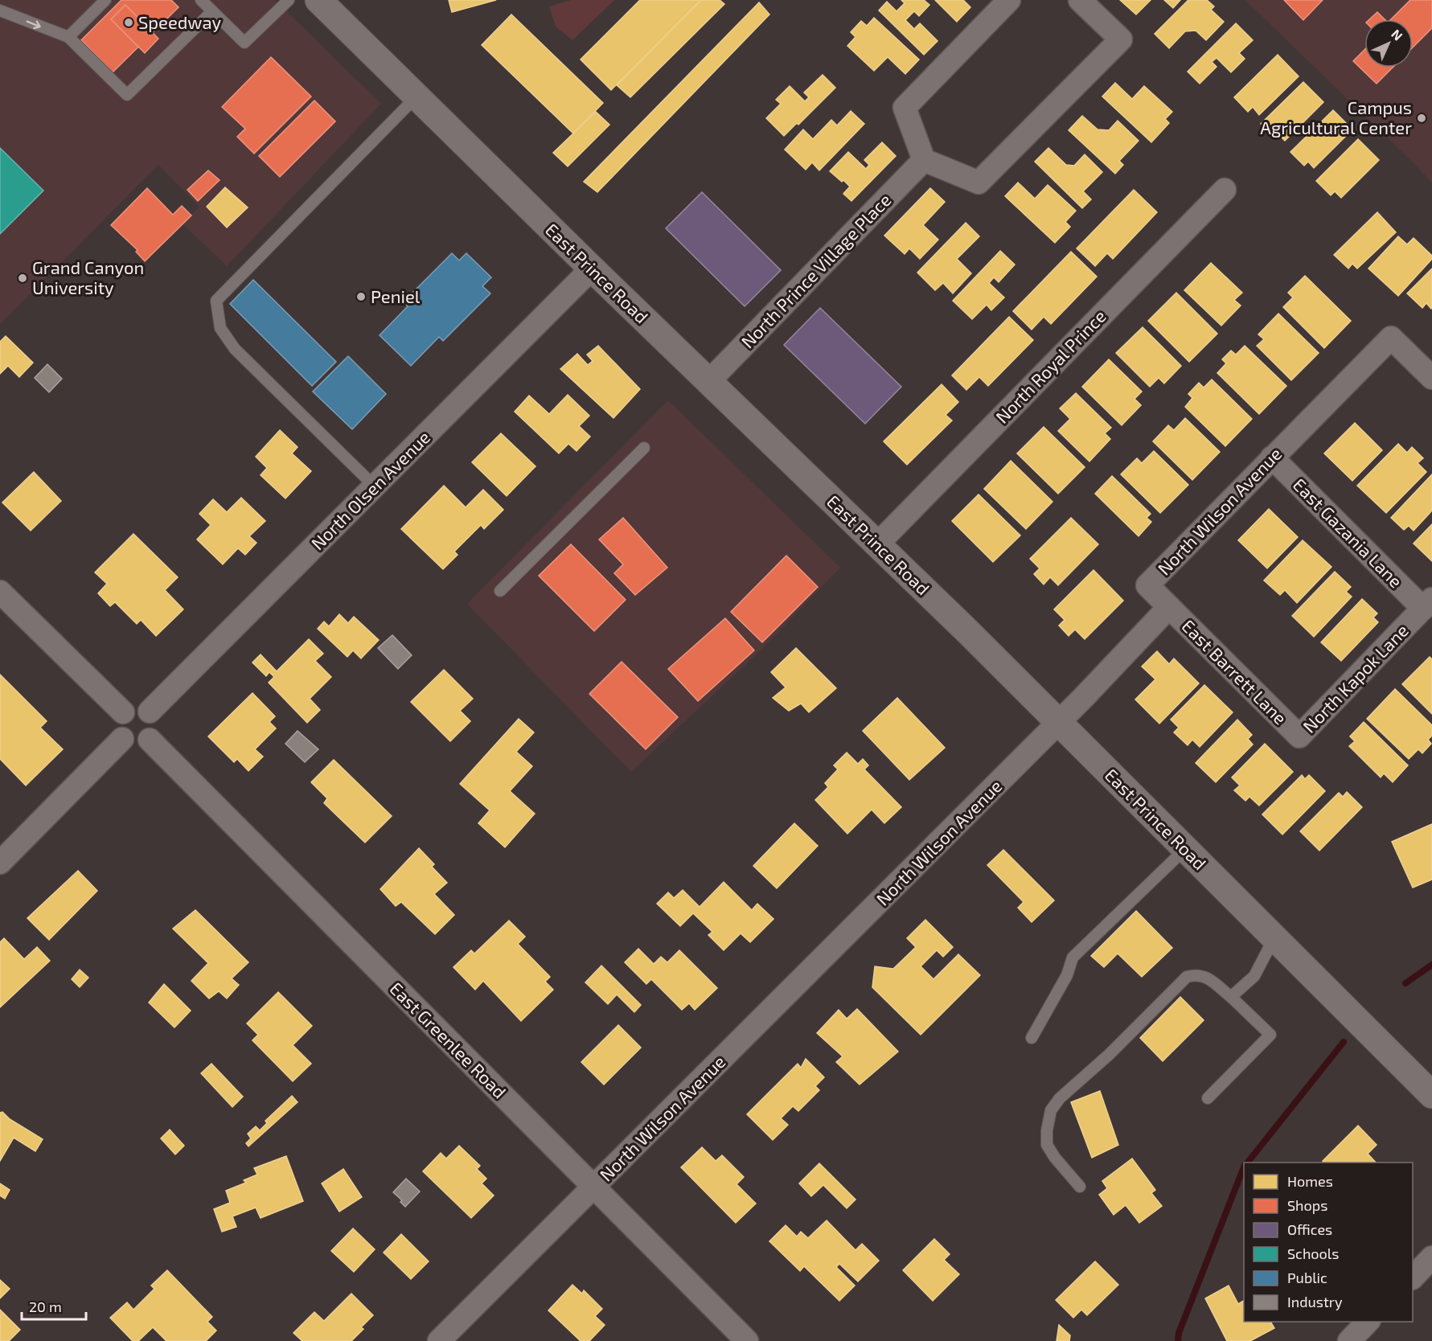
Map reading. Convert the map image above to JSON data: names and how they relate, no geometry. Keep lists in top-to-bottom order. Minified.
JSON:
{"streets":{"main road":["East Prince Road"],"street":["North Prince Village Place","North Royal Prince","North Olsen Avenue","North Wilson Avenue","East Gazania Lane","East Barrett Lane","North Kapok Lane","East Greenlee Road"]},"crossings":[["North Prince Village Place","East Prince Road"],["East Prince Road","North Royal Prince"],["East Prince Road","North Olsen Avenue"],["East Prince Road","North Wilson Avenue"],["North Olsen Avenue","East Greenlee Road"],["North Wilson Avenue","East Gazania Lane"],["North Wilson Avenue","East Barrett Lane"],["North Wilson Avenue","East Greenlee Road"],["East Gazania Lane","North Kapok Lane"],["East Barrett Lane","North Kapok Lane"]],"places":["Speedway","Campus Agricultural Center","Grand Canyon University","Peniel"],"legend":["Homes","Shops","Offices","Schools","Public","Industry"],"scale_bar":"20 m","north":"top right"}
